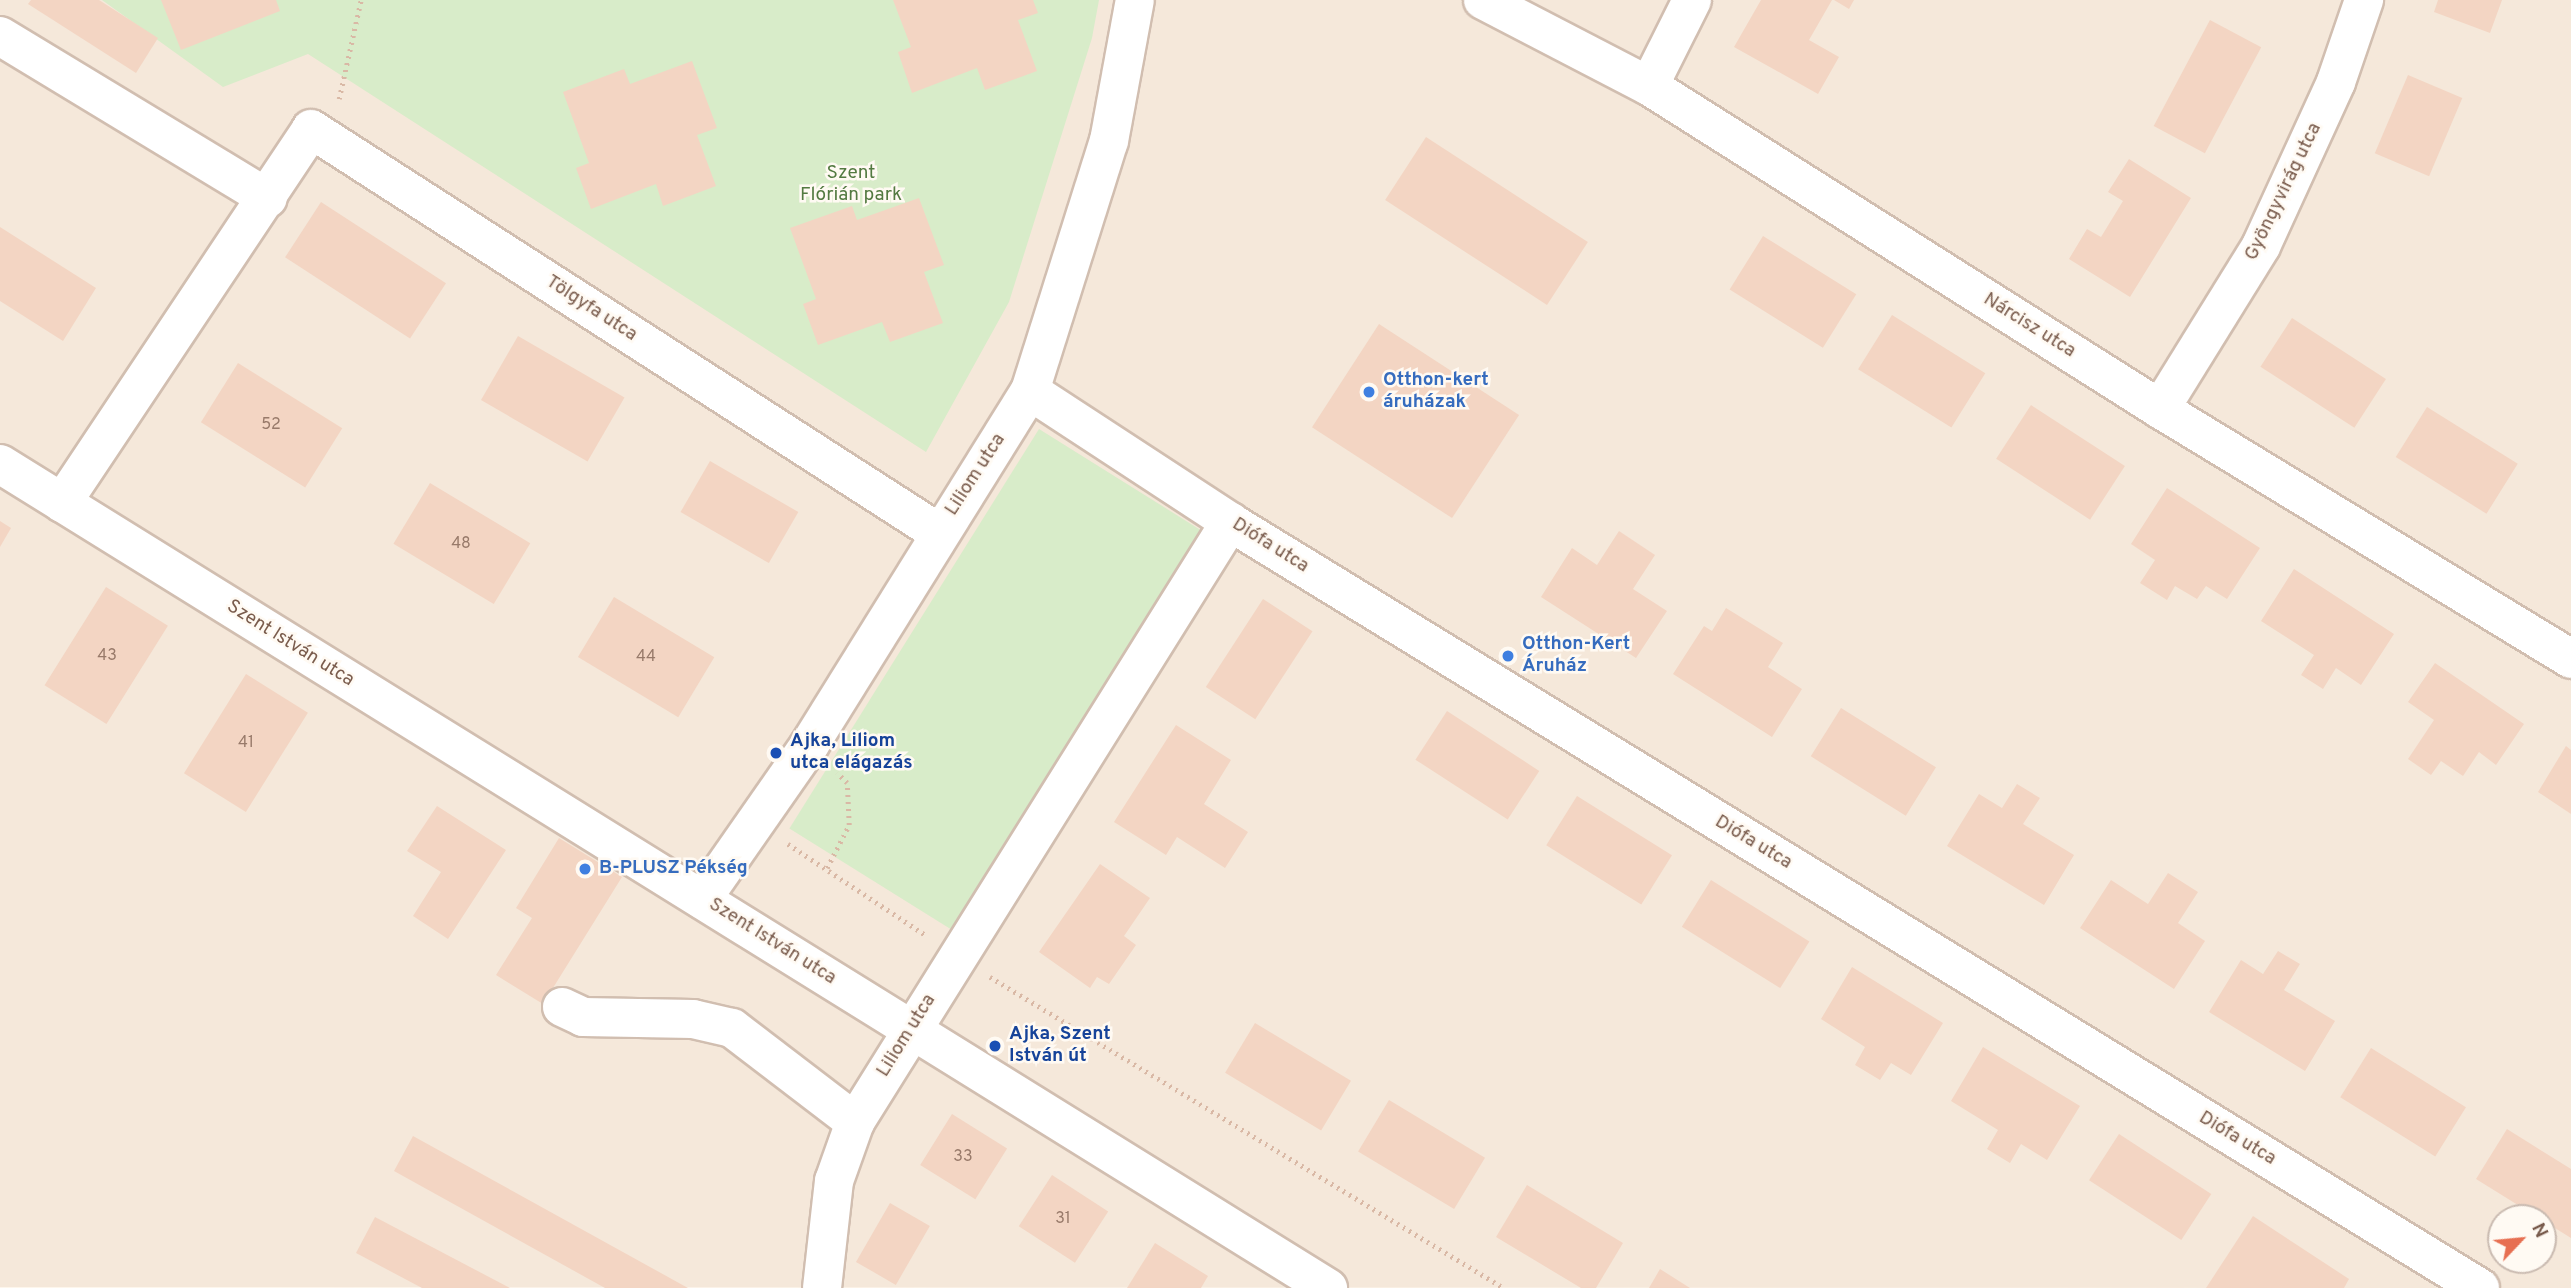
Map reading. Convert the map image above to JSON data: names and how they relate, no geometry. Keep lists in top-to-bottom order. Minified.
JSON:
{"streets":{"street":["Gyöngyvirág utca","Tölgyfa utca","Nárcisz utca","Liliom utca","Diófa utca","Szent István utca"]},"crossings":[["Gyöngyvirág utca","Nárcisz utca"],["Tölgyfa utca","Liliom utca"],["Liliom utca","Diófa utca"],["Liliom utca","Szent István utca"]],"parks":["Szent Flórián park"],"places":["Otthon-kert áruházak","Otthon-Kert Áruház","Ajka, Liliom utca elágazás","B-PLUSZ Pékség","Ajka, Szent István út"],"house_numbers":["52","48","43","44","41","33","31"],"north":"top right"}
